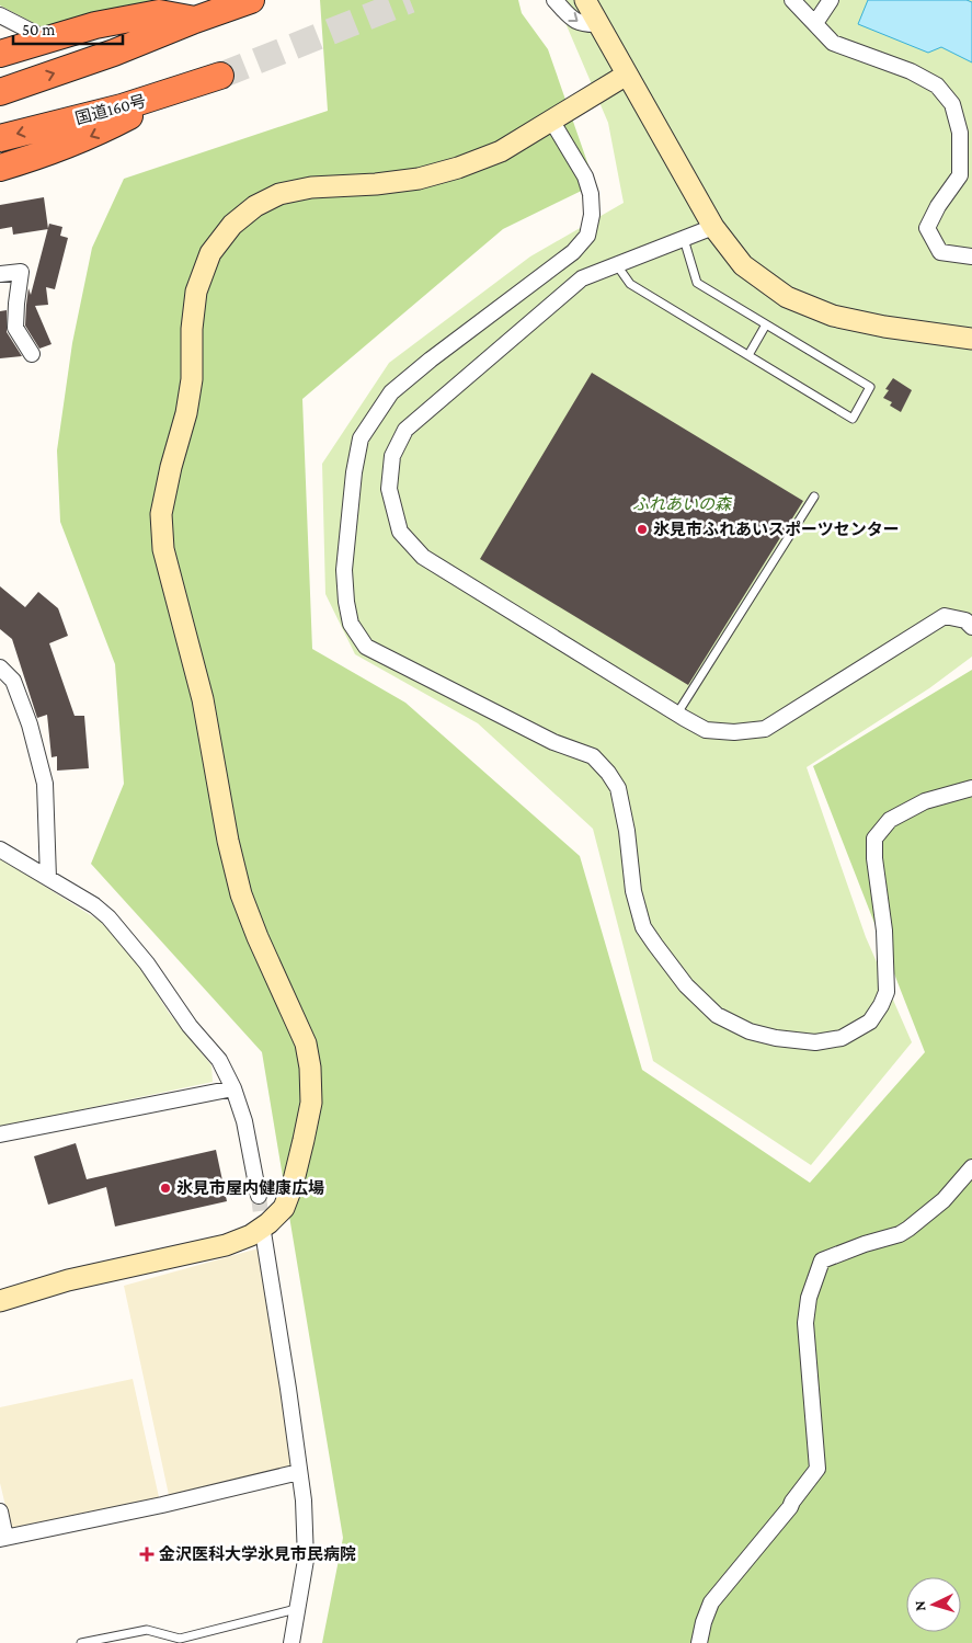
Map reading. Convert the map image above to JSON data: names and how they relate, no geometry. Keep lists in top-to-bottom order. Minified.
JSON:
{"streets":{"highway":["国道160号"]},"parks":["ふれあいの森"],"places":{"other":["氷見市ふれあいスポーツセンター","氷見市屋内健康広場"],"health":["金沢医科大学氷見市民病院"]},"scale_bar":"50 m","north":"left"}
